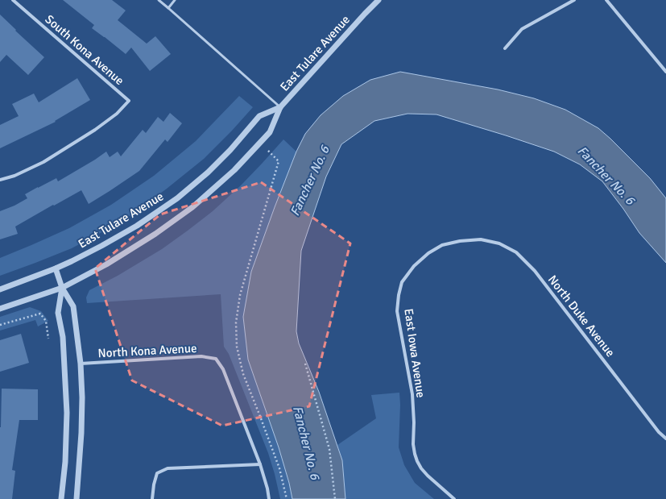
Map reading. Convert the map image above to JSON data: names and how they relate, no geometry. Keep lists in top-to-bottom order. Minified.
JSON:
{"streets":{"street":["South Kona Avenue","East Tulare Avenue","North Duke Avenue","North Kona Avenue","East Iowa Avenue"]},"crossings":[["North Duke Avenue","East Iowa Avenue"]],"water":["Fancher No. 6"]}
